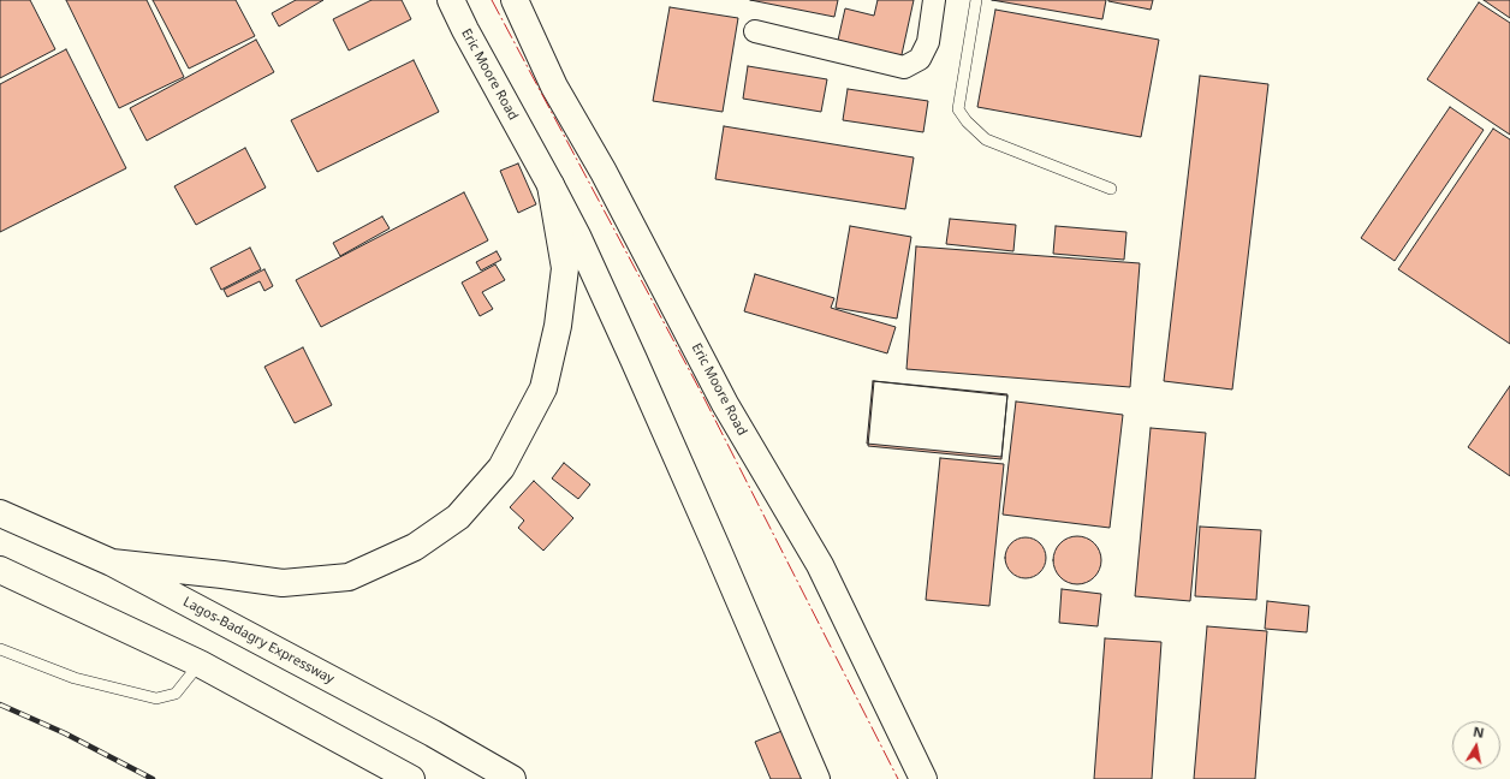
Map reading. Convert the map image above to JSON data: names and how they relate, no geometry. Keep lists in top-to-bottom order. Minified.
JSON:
{"streets":{"main road":["Eric Moore Road","Lagos-Badagry Expressway"]},"north":"top"}
